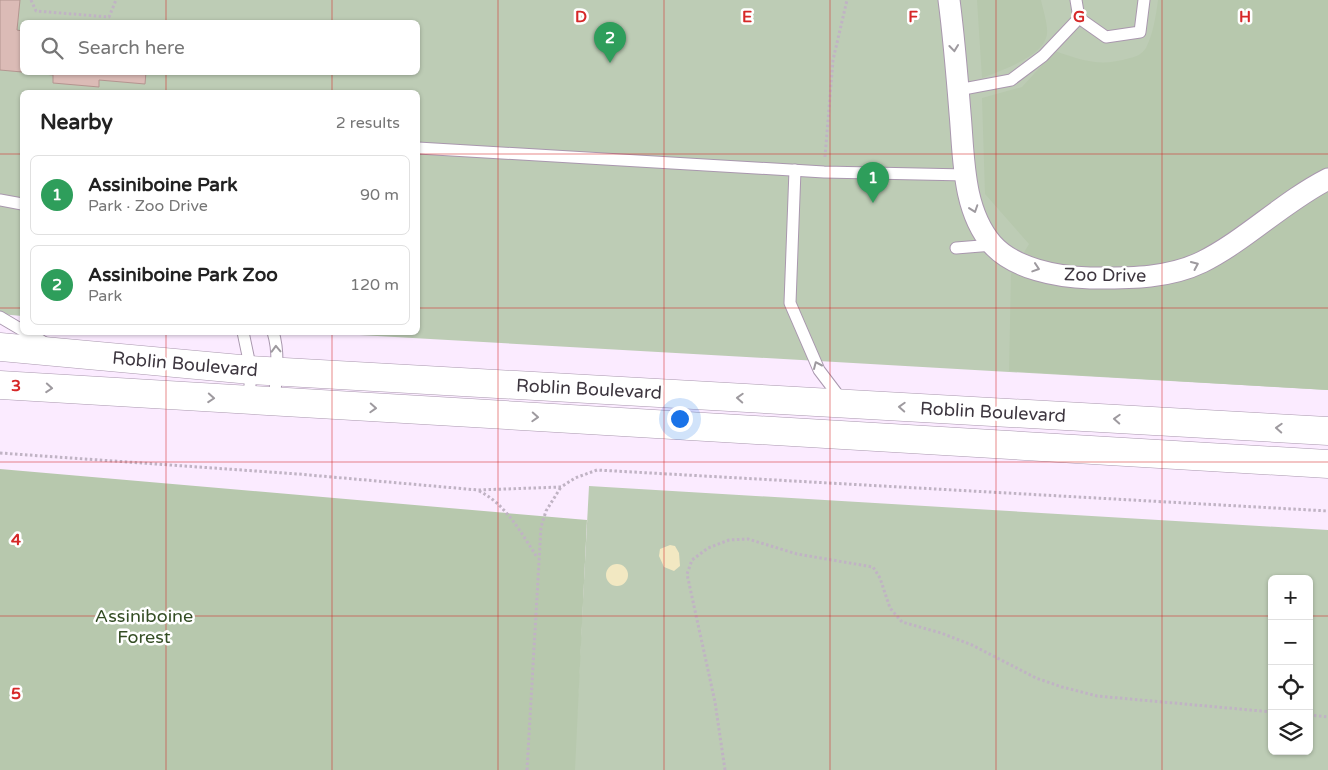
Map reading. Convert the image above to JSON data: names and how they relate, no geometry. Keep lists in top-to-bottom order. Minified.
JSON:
{"streets":{"main road":["Roblin Boulevard"],"street":["Zoo Drive"]},"parks":["Assiniboine Forest"],"page":{"search":"Search here","pins":["2","1"],"heading":["Nearby","2 results"],"list":[{"mark":"1","name":"Assiniboine Park","note":"Park · Zoo Drive","value":"90 m"},{"mark":"2","name":"Assiniboine Park Zoo","note":"Park","value":"120 m"}],"map_buttons":["+","−"]},"grid":{"columns":["D","E","F","G","H"],"rows":["3","4","5"]}}
